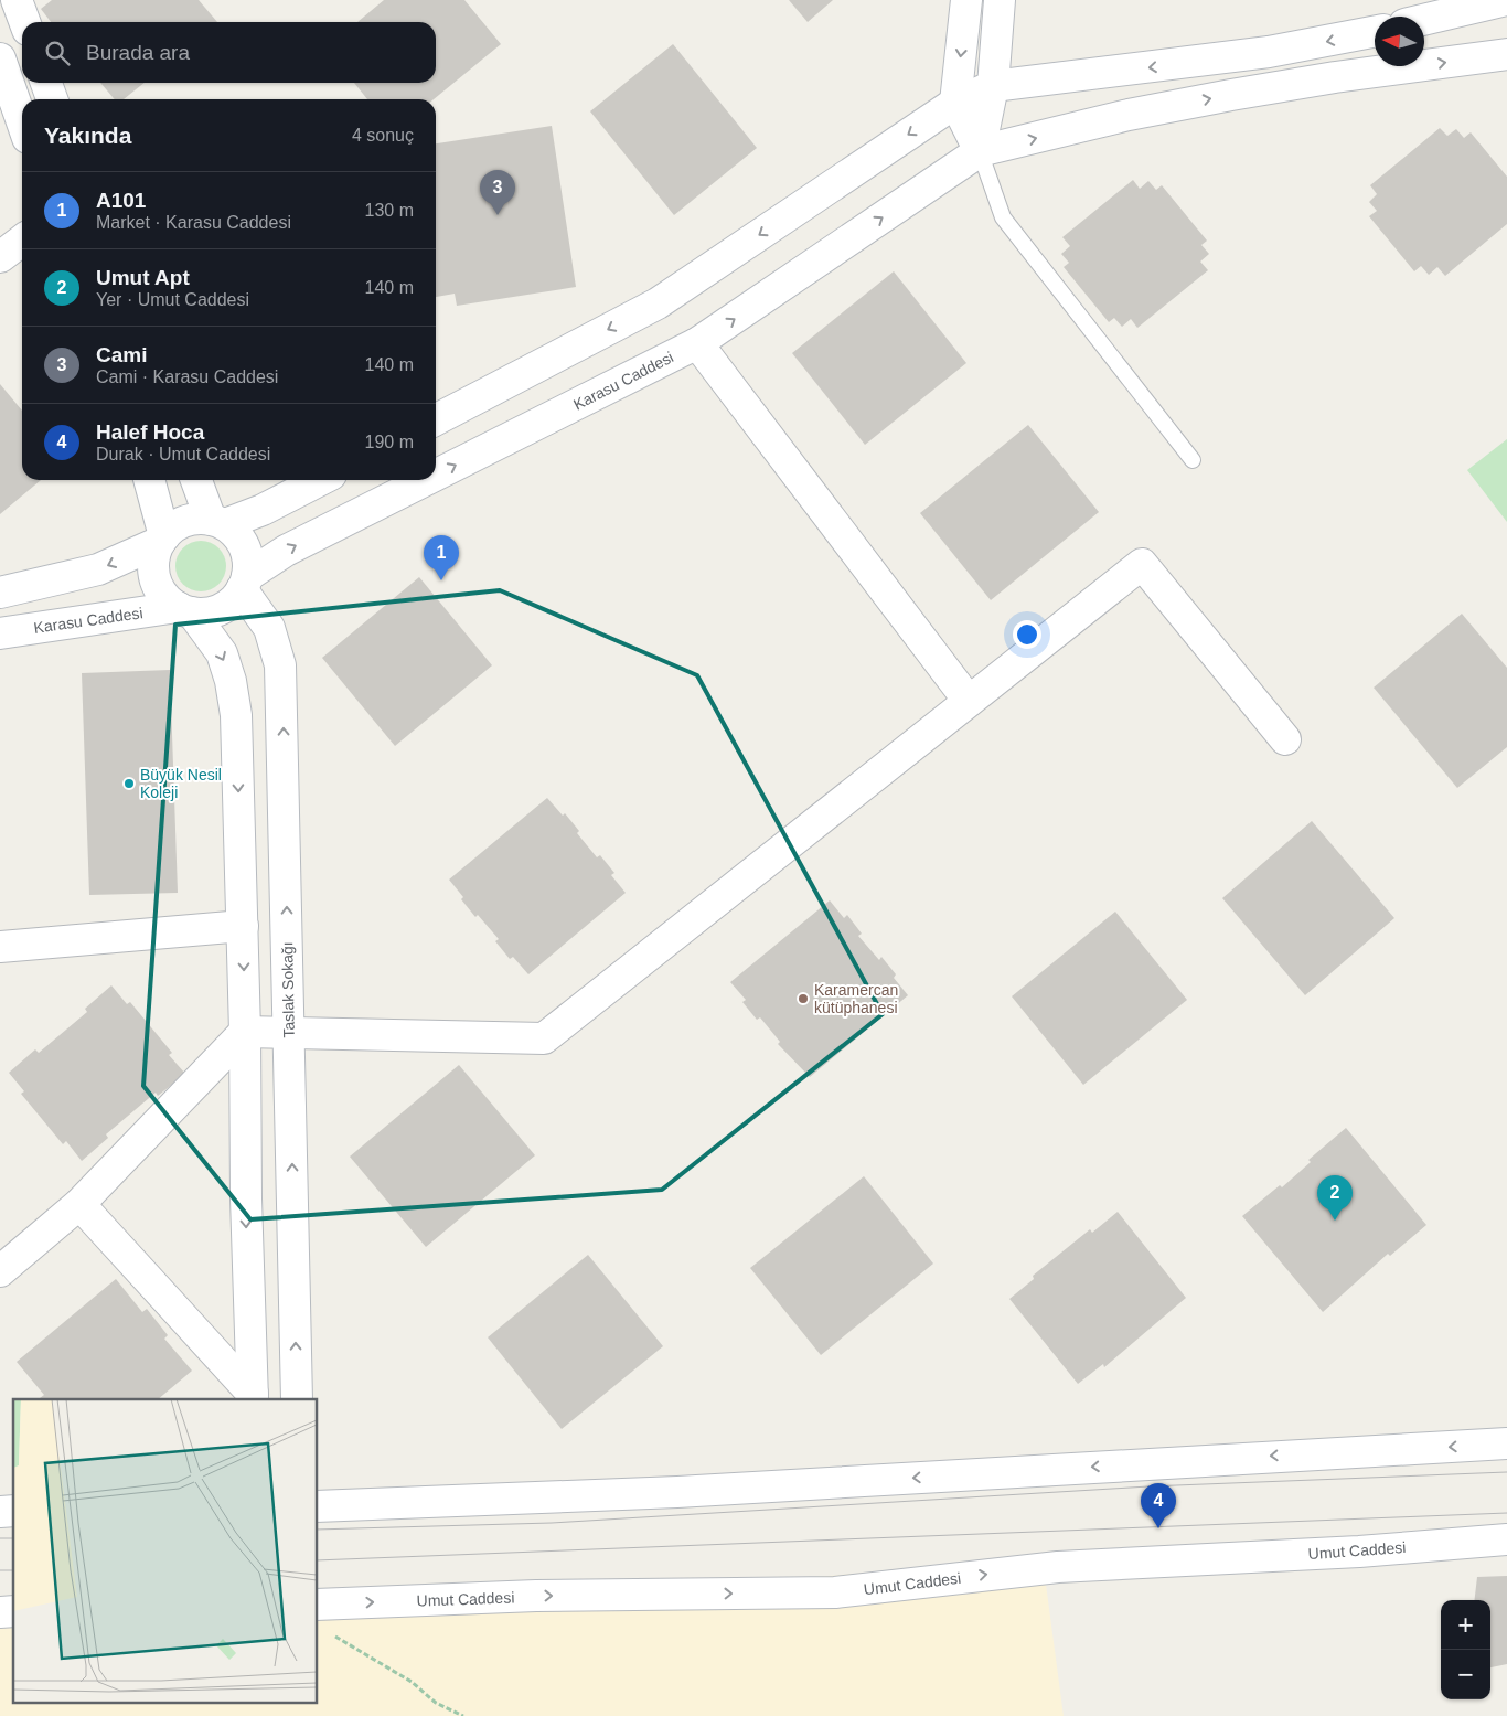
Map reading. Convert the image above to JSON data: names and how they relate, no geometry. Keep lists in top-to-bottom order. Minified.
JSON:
{"streets":{"street":["Karasu Caddesi","Taslak Sokağı","Umut Caddesi"]},"crossings":[["Karasu Caddesi","Taslak Sokağı"]],"places":["Büyük Nesil Koleji","Karamercan kütüphanesi"],"north":"left","page":{"search":"Burada ara","heading":["Yakında","4 sonuç"],"pins":["3","1","2","4"],"list":[{"mark":"1","name":"A101","note":"Market · Karasu Caddesi","value":"130 m"},{"mark":"2","name":"Umut Apt","note":"Yer · Umut Caddesi","value":"140 m"},{"mark":"3","name":"Cami","note":"Cami · Karasu Caddesi","value":"140 m"},{"mark":"4","name":"Halef Hoca","note":"Durak · Umut Caddesi","value":"190 m"}],"map_buttons":["+","−"]}}
